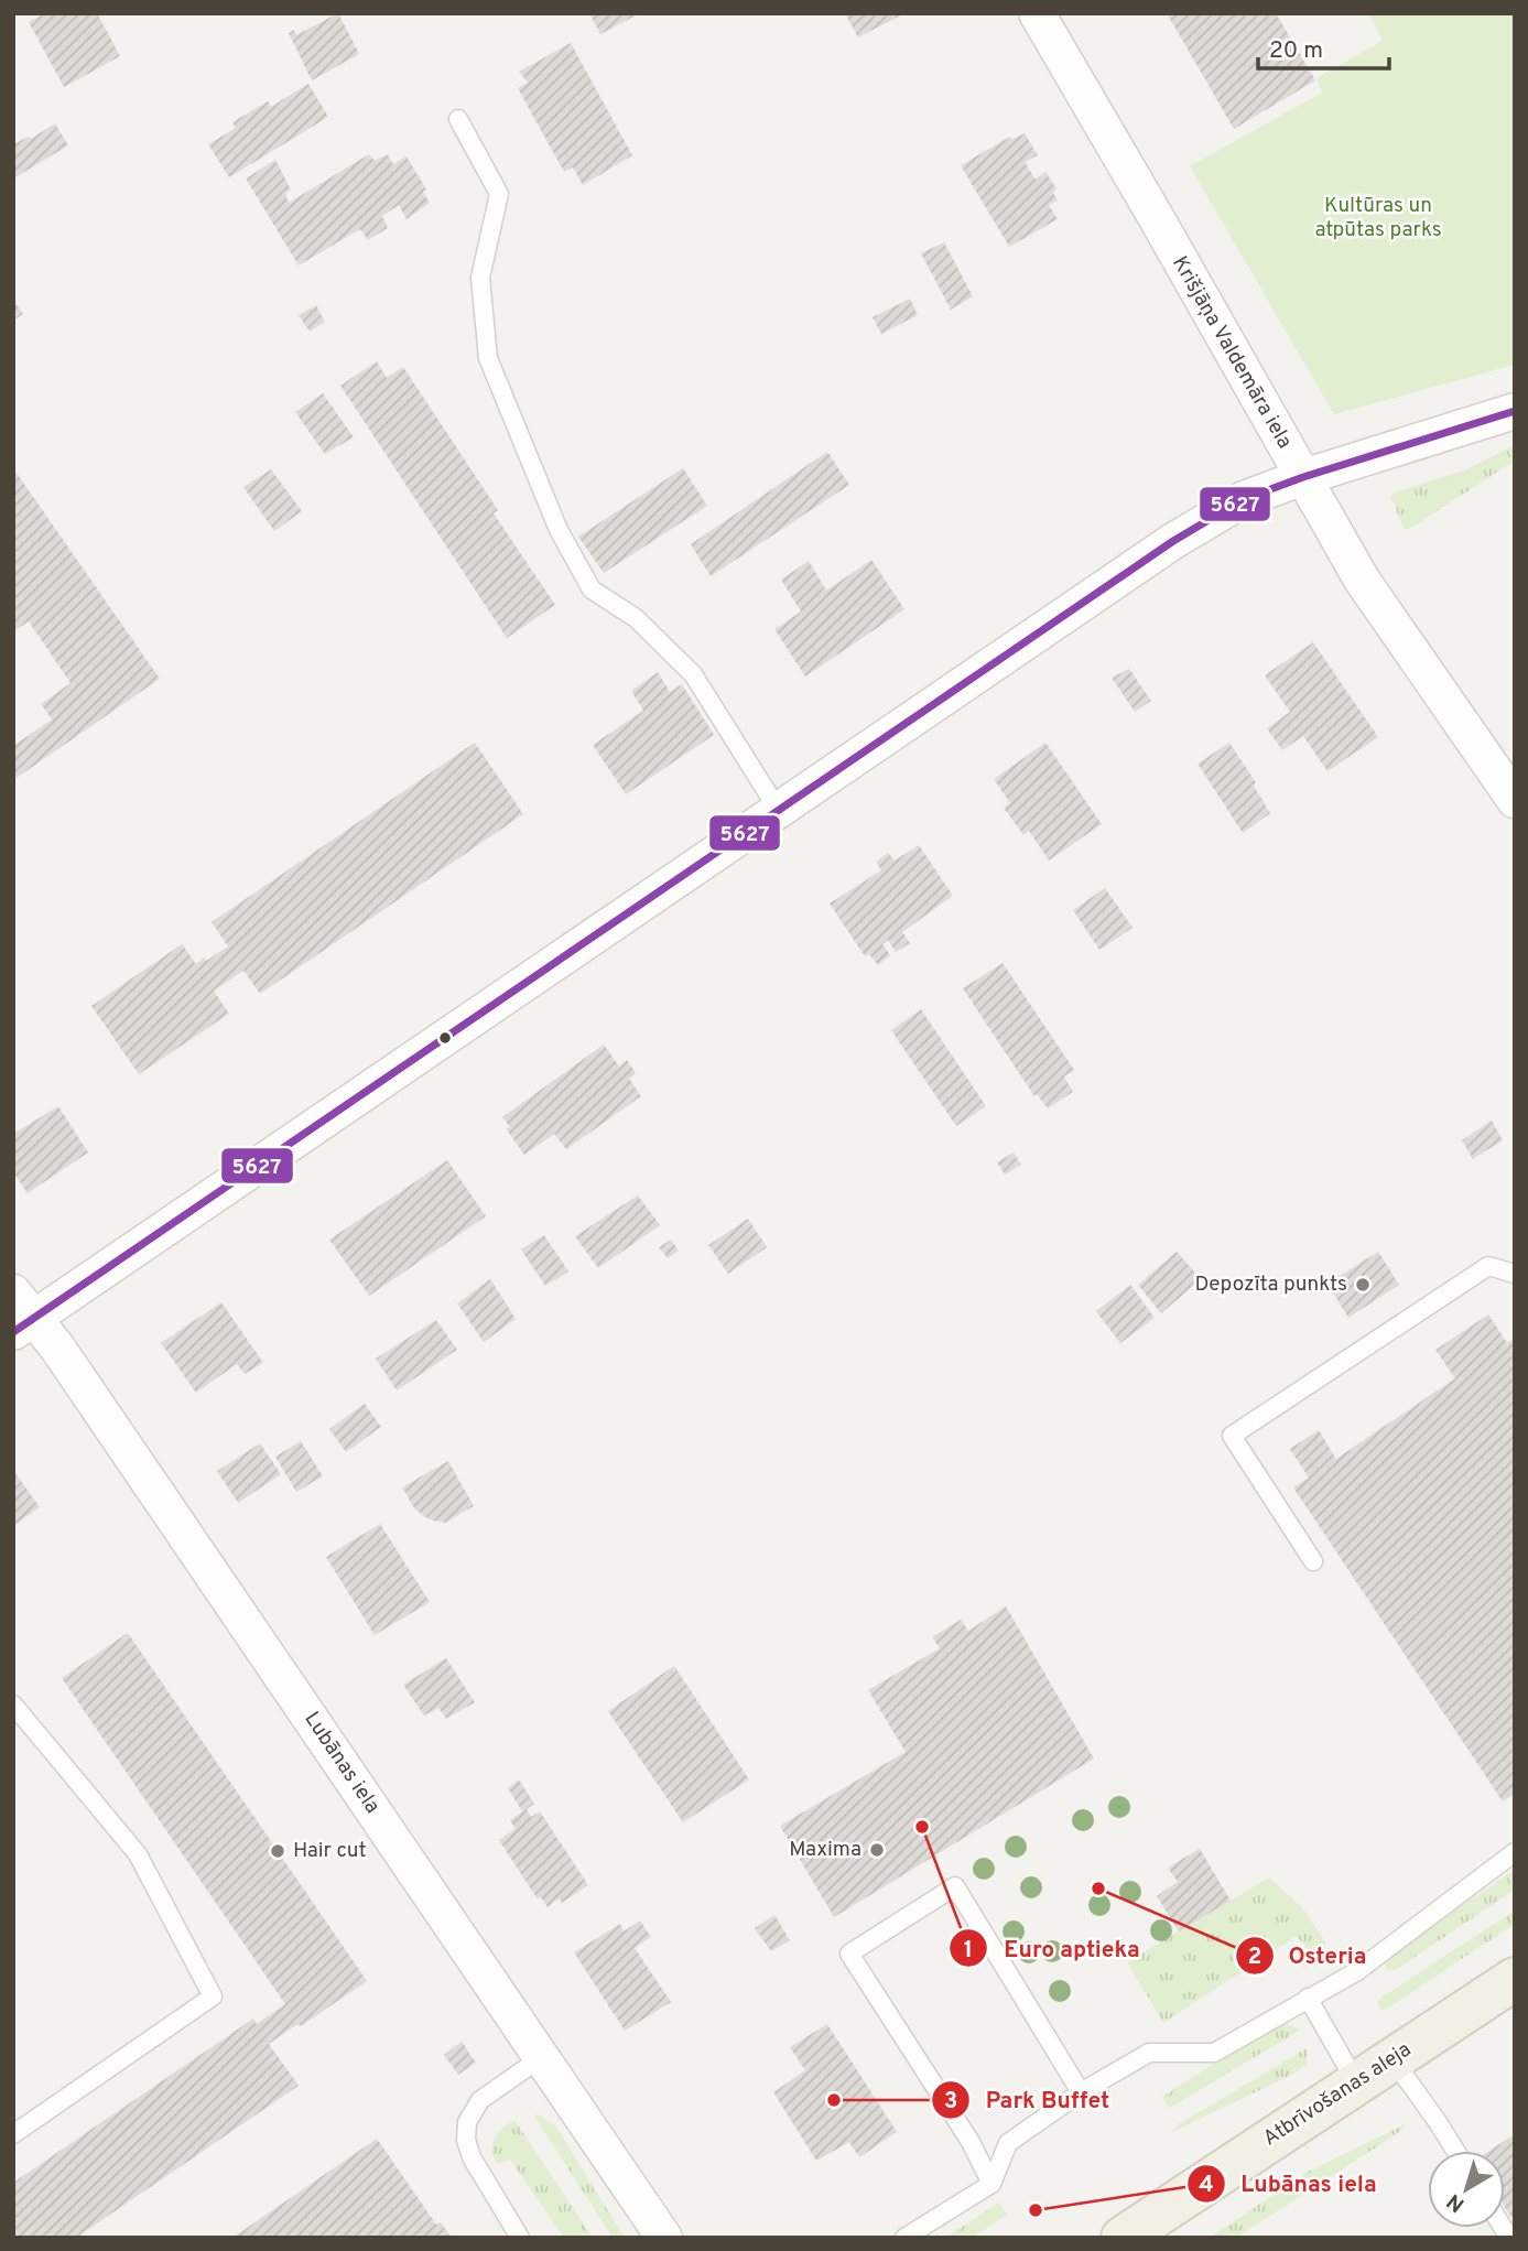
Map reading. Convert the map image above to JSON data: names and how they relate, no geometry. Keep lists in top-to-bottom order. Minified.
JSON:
{"streets":{"main road":["Atbrīvošanas aleja"],"street":["Krišjāņa Valdemāra iela","Lubānas iela"]},"parks":["Kultūras un atpūtas parks"],"places":["Depozīta punkts","Euro aptieka","Maxima","Hair cut","Osteria","Park Buffet","Lubānas iela"],"lines":["transit line 5627"],"scale_bar":"20 m","north":"bottom left"}
